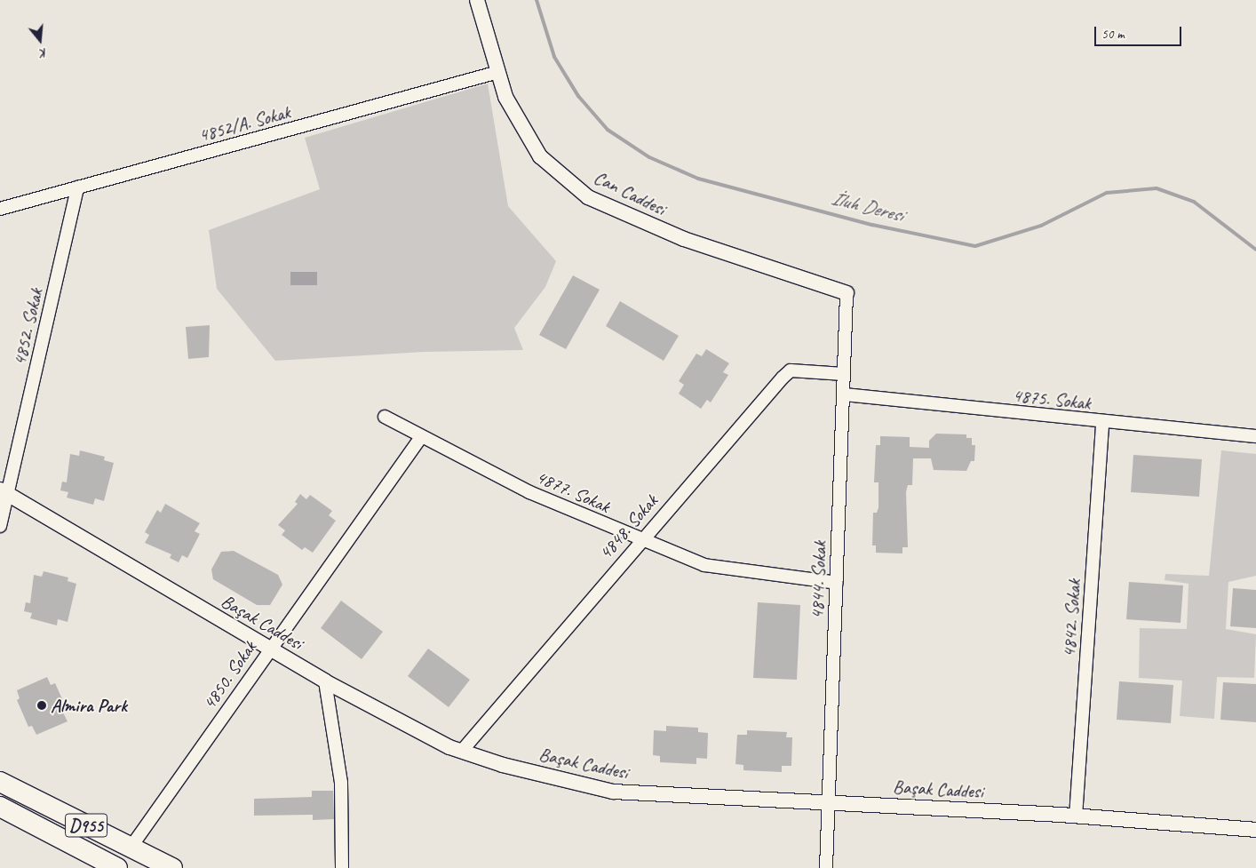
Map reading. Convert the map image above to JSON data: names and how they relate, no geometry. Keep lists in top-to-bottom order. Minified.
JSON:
{"streets":{"highway":["D955"],"street":["4852/A. Sokak","Can Caddesi","4852. Sokak","4875. Sokak","4877. Sokak","4848. Sokak","4844. Sokak","4842. Sokak","Başak Caddesi","4850. Sokak"]},"crossings":[["4852/A. Sokak","Can Caddesi"],["4852/A. Sokak","4852. Sokak"],["Can Caddesi","4844. Sokak"],["4852. Sokak","Başak Caddesi"],["4875. Sokak","4844. Sokak"],["4875. Sokak","4842. Sokak"],["4877. Sokak","4848. Sokak"],["4877. Sokak","4844. Sokak"],["4877. Sokak","4850. Sokak"],["4848. Sokak","4844. Sokak"],["4848. Sokak","Başak Caddesi"],["4844. Sokak","Başak Caddesi"],["4842. Sokak","Başak Caddesi"],["Başak Caddesi","4850. Sokak"],["4850. Sokak","D955"]],"water":["İluh Deresi"],"places":["Almira Park"],"scale_bar":"50 m","north":"bottom"}
